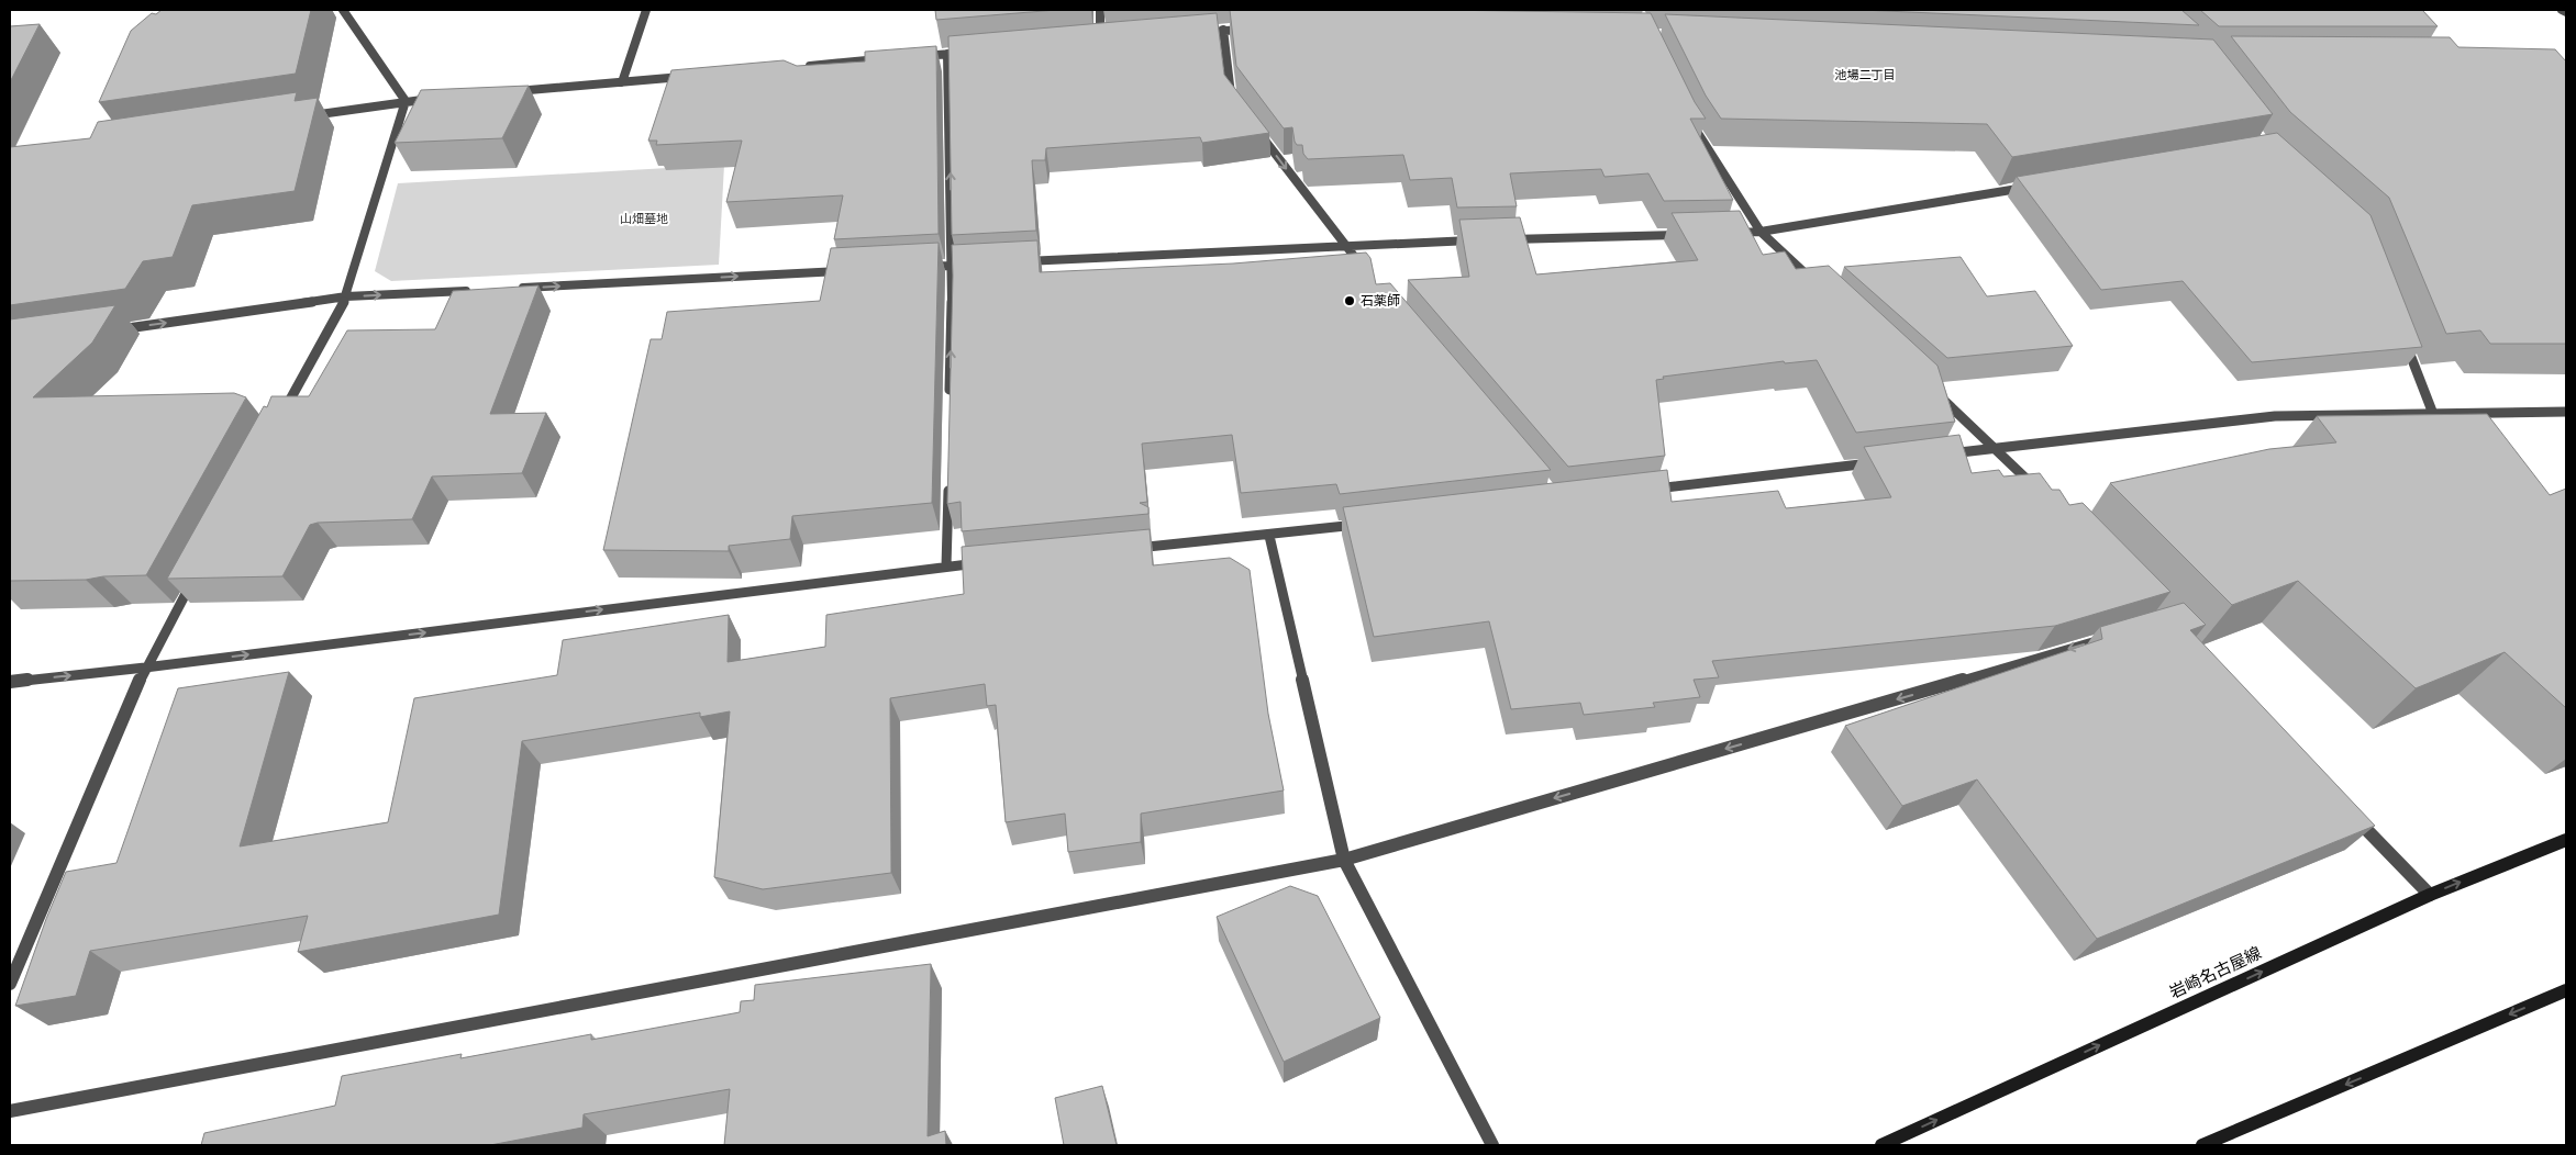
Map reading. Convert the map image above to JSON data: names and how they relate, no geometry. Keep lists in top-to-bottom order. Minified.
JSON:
{"streets":{"main road":["岩崎名古屋線"]},"one_way":["岩崎名古屋線"],"districts":["池場二丁目"],"parks":["山畑墓地"],"places":["石薬師"]}
